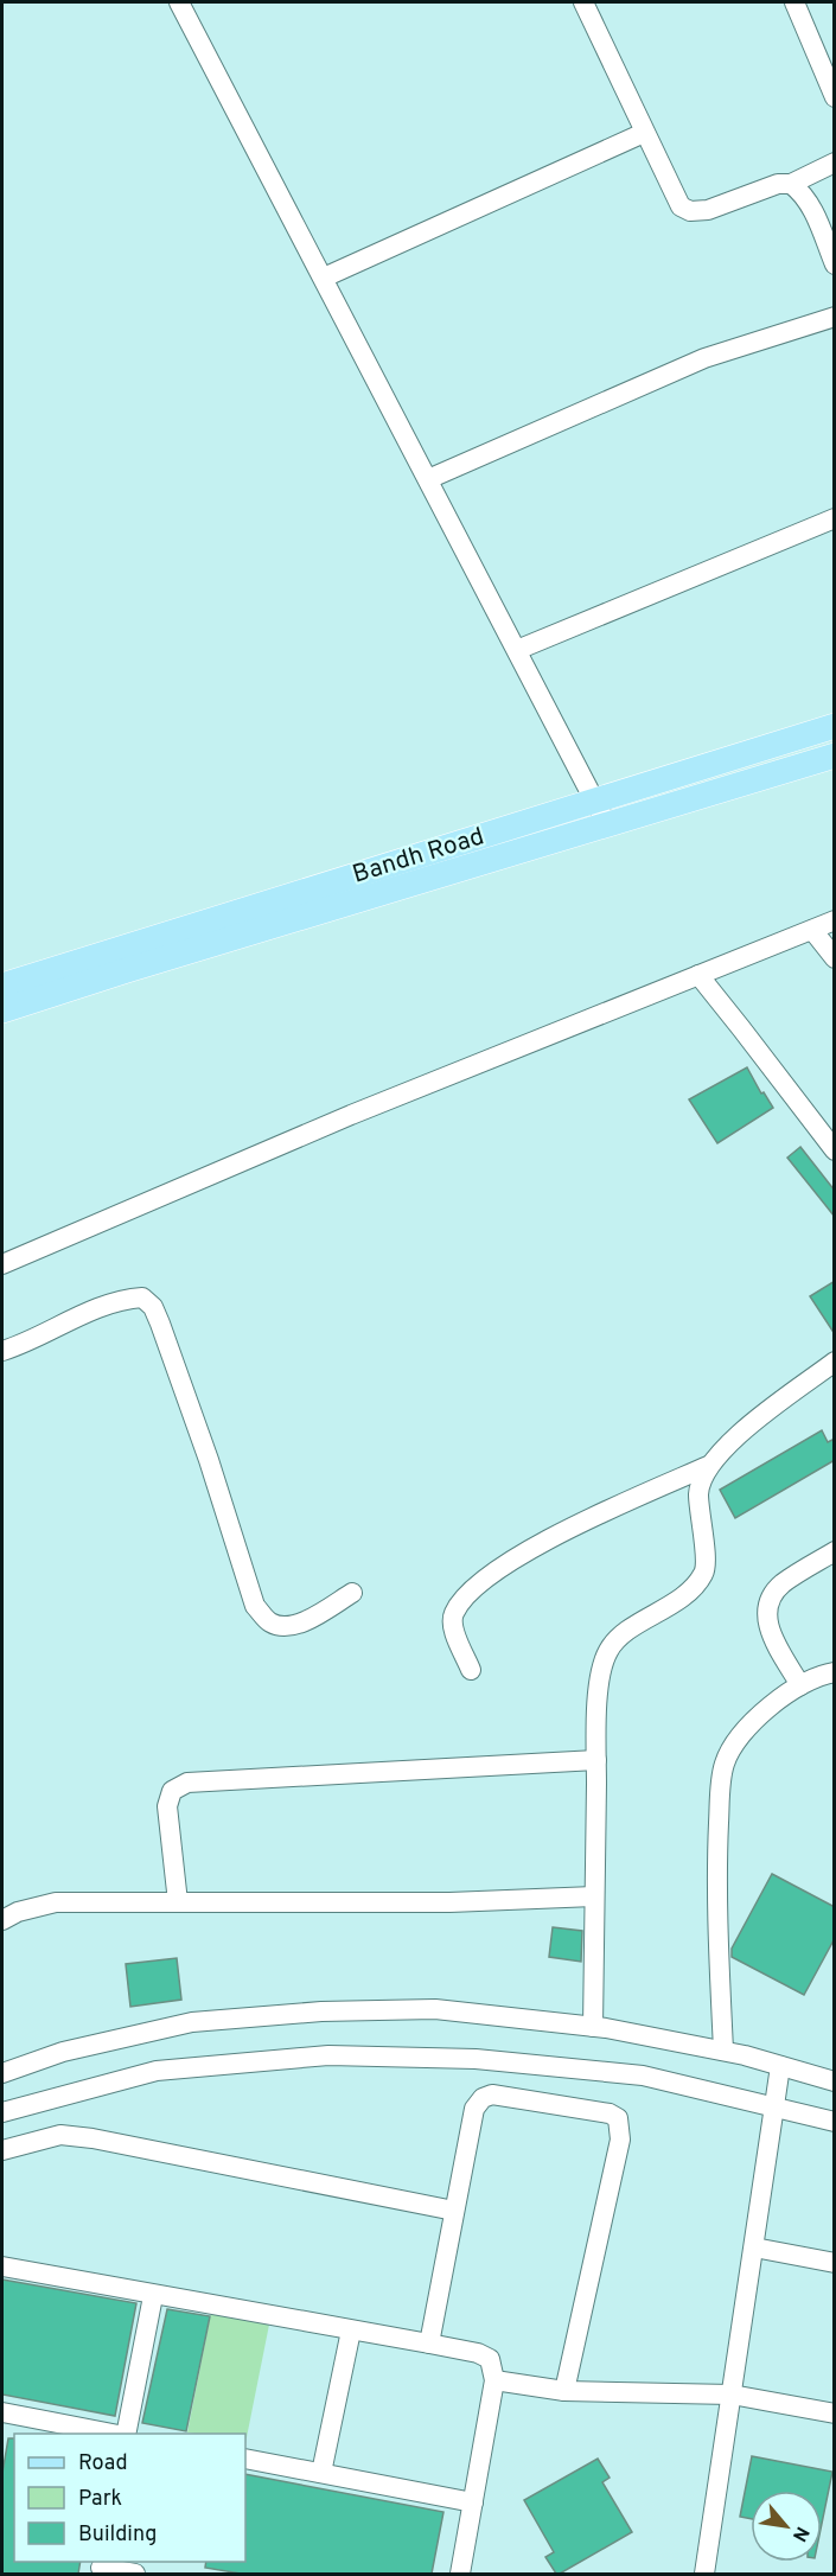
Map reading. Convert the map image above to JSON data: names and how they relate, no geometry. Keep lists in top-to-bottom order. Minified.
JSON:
{"streets":{"main road":["Bandh Road"]},"legend":["Road","Park","Building"],"north":"bottom right"}
